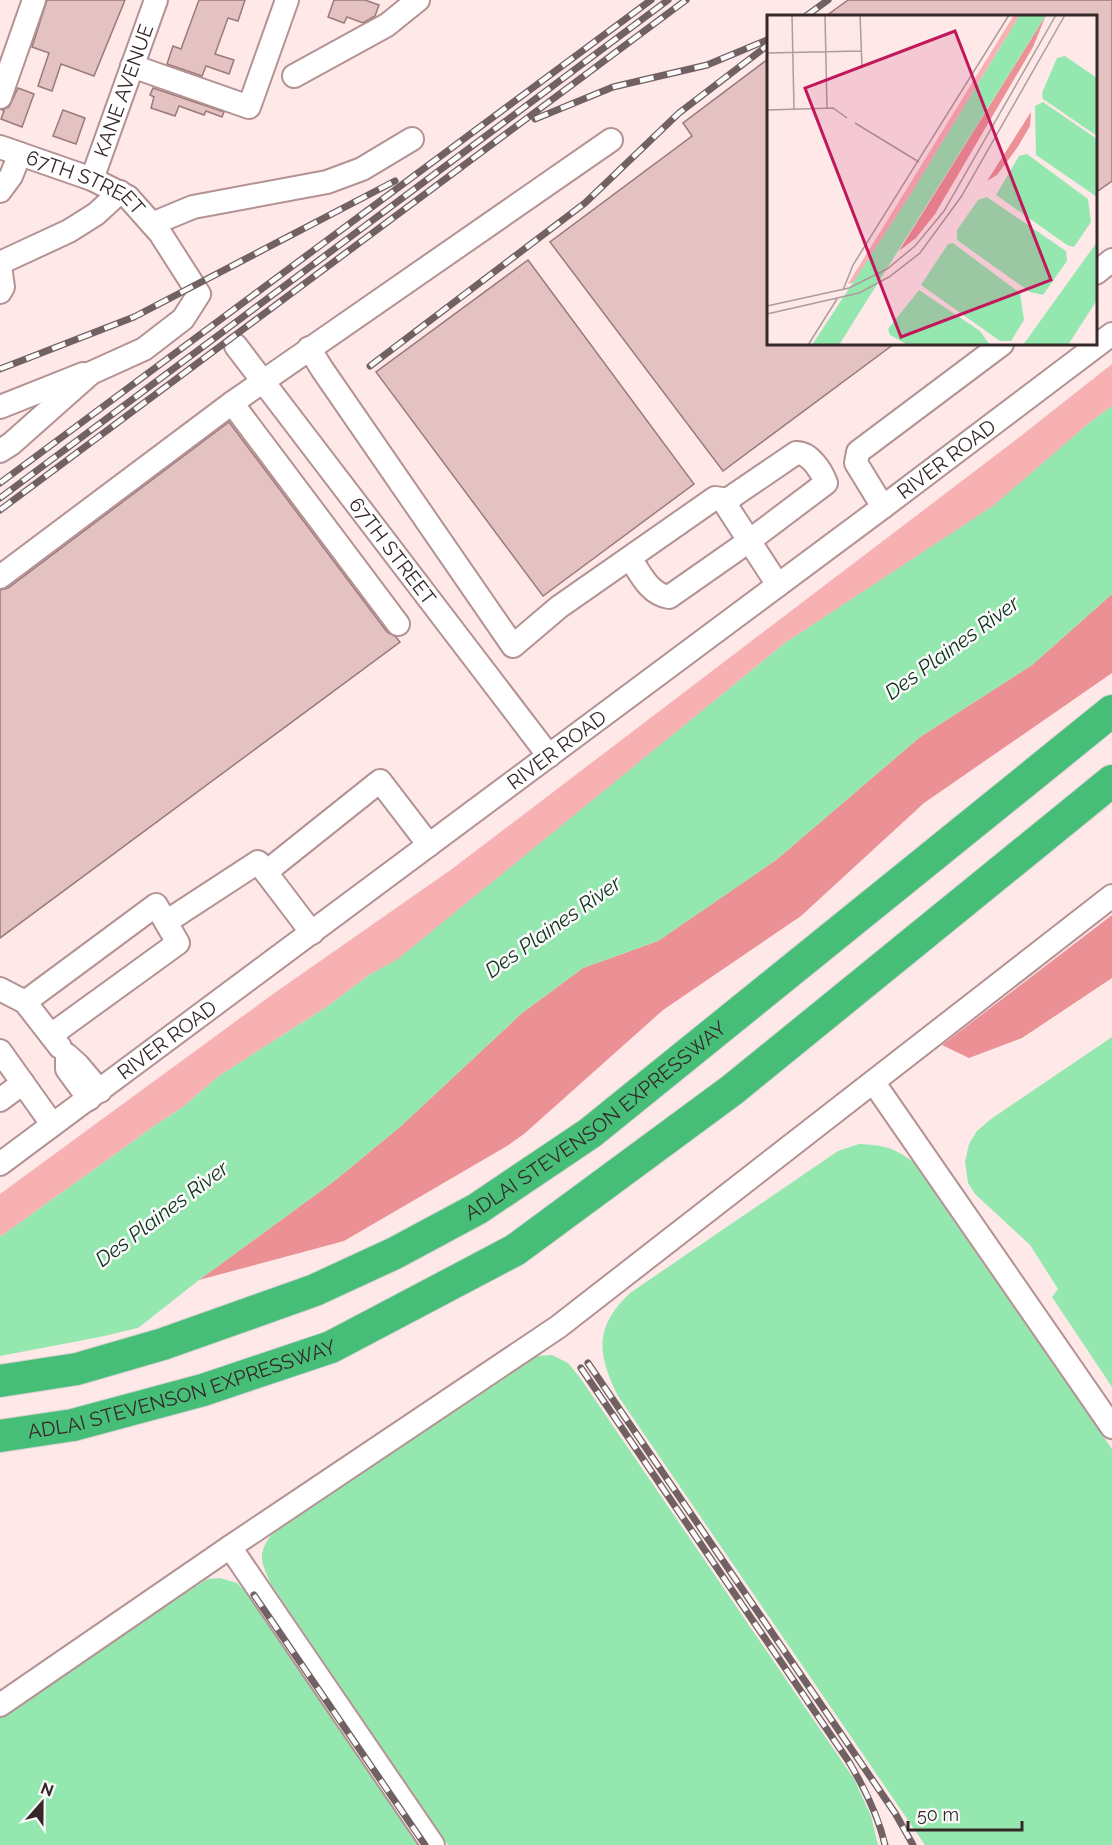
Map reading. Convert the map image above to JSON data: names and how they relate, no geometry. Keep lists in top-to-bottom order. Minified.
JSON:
{"streets":{"highway":["ADLAI STEVENSON EXPRESSWAY"],"street":["KANE AVENUE","67TH STREET","RIVER ROAD"]},"crossings":[["KANE AVENUE","67TH STREET"],["67TH STREET","RIVER ROAD"]],"water":["Des Plaines River"],"scale_bar":"50 m","north":"top"}
